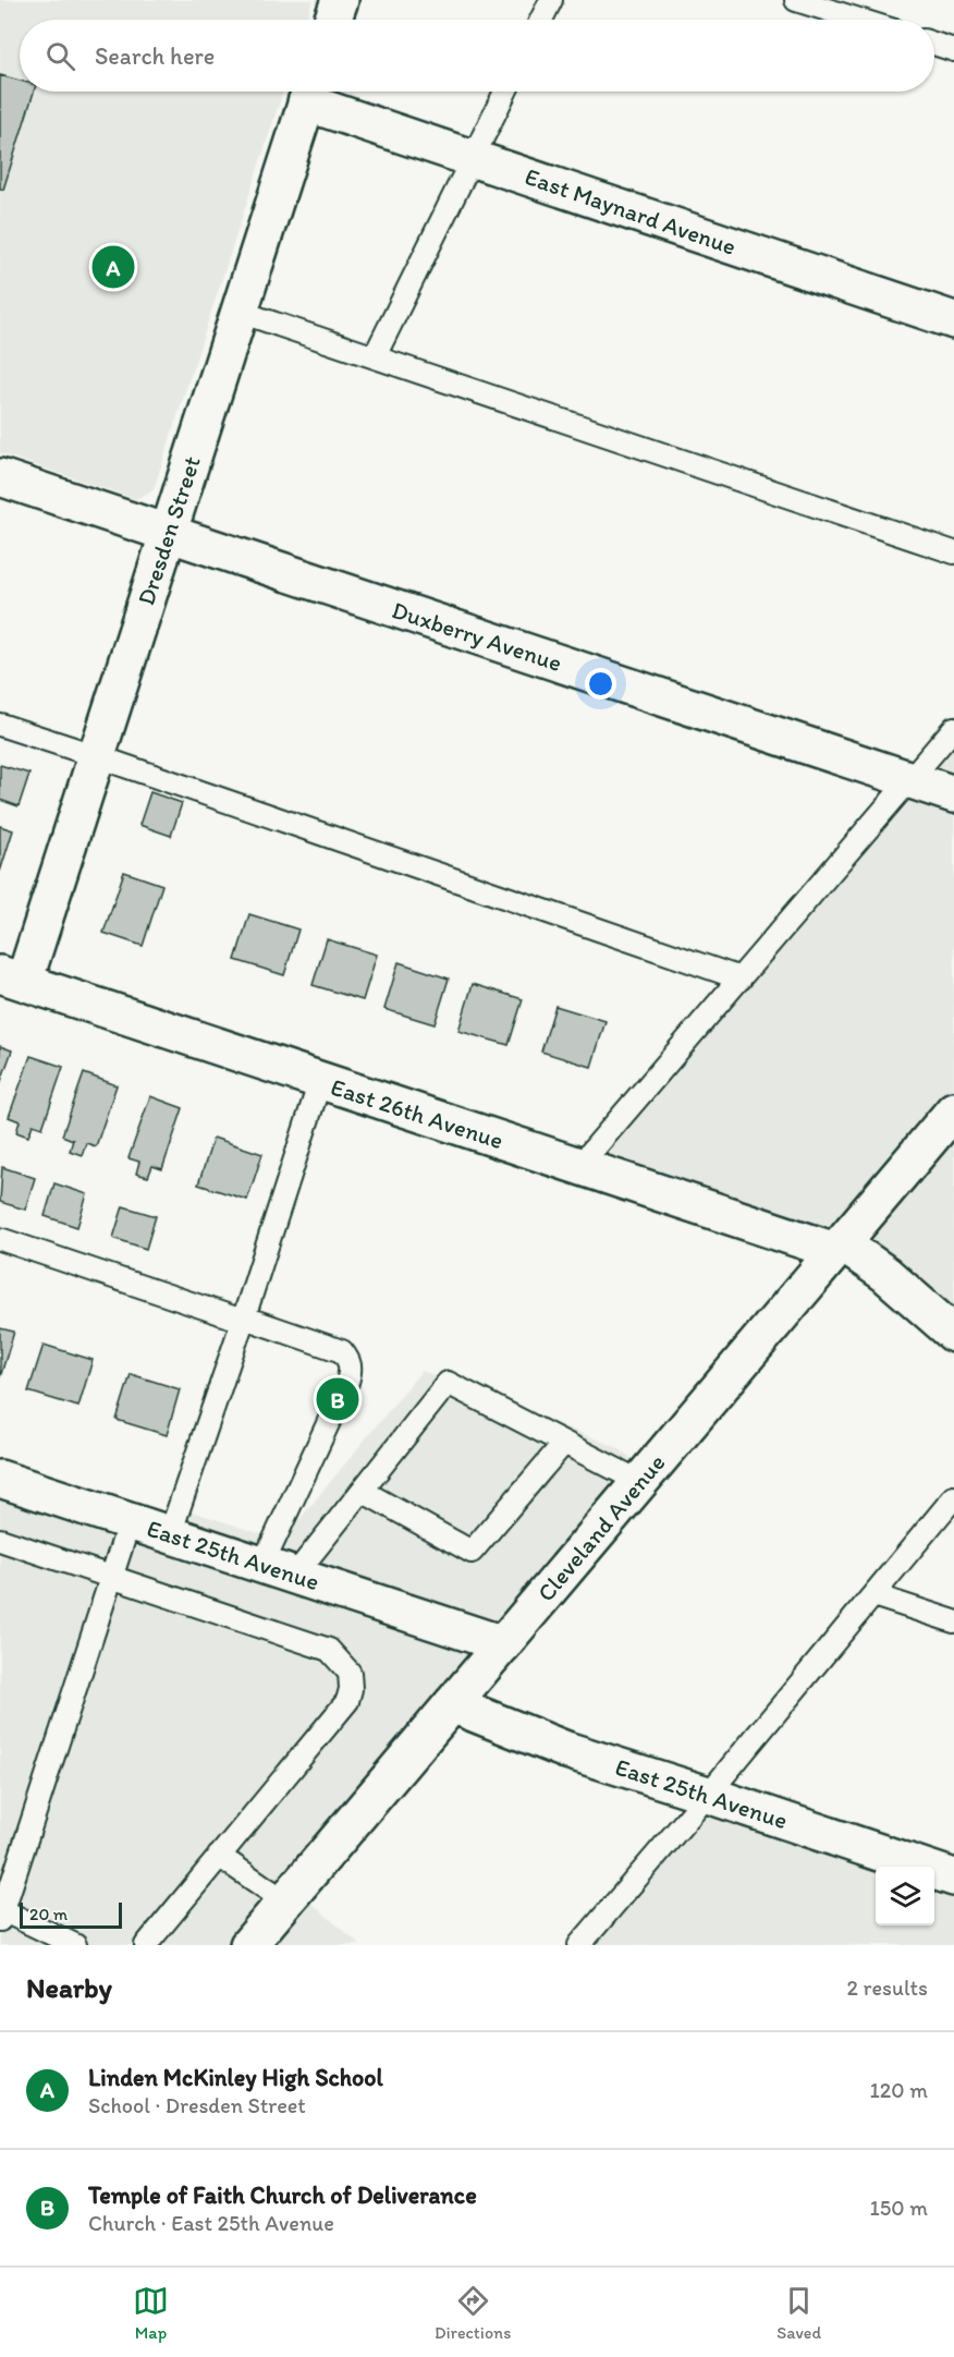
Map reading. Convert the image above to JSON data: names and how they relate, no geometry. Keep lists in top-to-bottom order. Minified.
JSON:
{"streets":{"street":["East Maynard Avenue","Dresden Street","Duxberry Avenue","East 26th Avenue","Cleveland Avenue","East 25th Avenue"]},"crossings":[["East Maynard Avenue","Dresden Street"],["Dresden Street","Duxberry Avenue"],["Dresden Street","East 26th Avenue"],["East 26th Avenue","Cleveland Avenue"],["Cleveland Avenue","East 25th Avenue"]],"scale_bar":"20 m","page":{"search":"Search here","pins":["A","B"],"scale":"20 m","heading":["Nearby","2 results"],"list":[{"mark":"A","name":"Linden McKinley High School","note":"School · Dresden Street","value":"120 m"},{"mark":"B","name":"Temple of Faith Church of Deliverance","note":"Church · East 25th Avenue","value":"150 m"}],"nav":["Map","Directions","Saved"]}}
